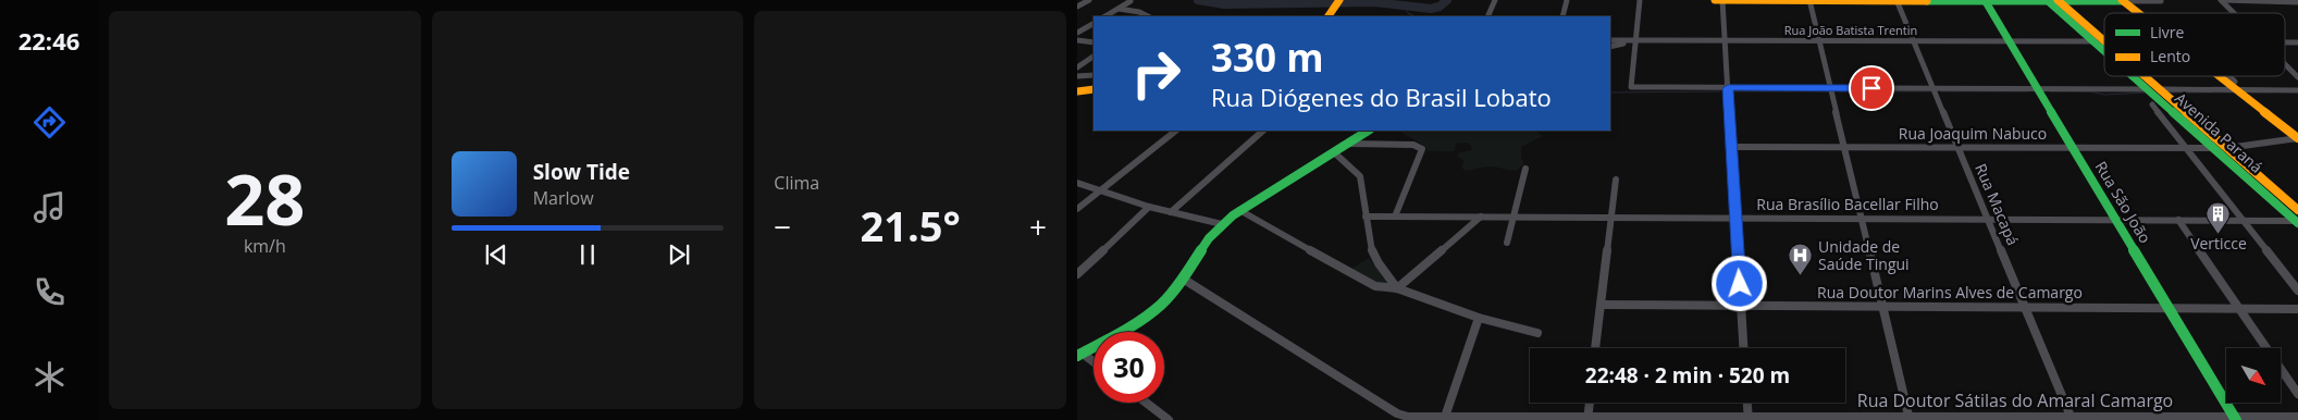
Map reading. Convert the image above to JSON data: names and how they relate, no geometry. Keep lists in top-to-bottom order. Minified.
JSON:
{"streets":{"main road":["Avenida Paraná","Rua São João"],"street":["Rua João Batista Trentin","Rua Joaquim Nabuco","Rua Brasílio Bacellar Filho","Rua Macapá","Rua Doutor Marins Alves de Camargo","Rua Doutor Sátilas do Amaral Camargo"]},"crossings":[["Rua João Batista Trentin","Avenida Paraná"],["Rua João Batista Trentin","Rua São João"],["Rua João Batista Trentin","Rua Macapá"],["Avenida Paraná","Rua Joaquim Nabuco"],["Avenida Paraná","Rua Brasílio Bacellar Filho"],["Rua Joaquim Nabuco","Rua São João"],["Rua Joaquim Nabuco","Rua Macapá"],["Rua São João","Rua Brasílio Bacellar Filho"],["Rua São João","Rua Doutor Marins Alves de Camargo"],["Rua São João","Rua Doutor Sátilas do Amaral Camargo"],["Rua Brasílio Bacellar Filho","Rua Macapá"],["Rua Macapá","Rua Doutor Marins Alves de Camargo"],["Rua Macapá","Rua Doutor Sátilas do Amaral Camargo"]],"places":{"building":["Verticce"],"hospital":["Unidade de Saúde Tingui"]},"legend":["Livre","Lento"],"north":"bottom right","page":{"tabs":"22:46","tile":[["28","km/h"],"Clima"],"turn":["330 m","Rua Diógenes do Brasil Lobato"],"song":["Slow Tide","Marlow"],"heat":["−","21.5°","+"],"limit":"30","trip":"22:48 · 2 min · 520 m"}}
